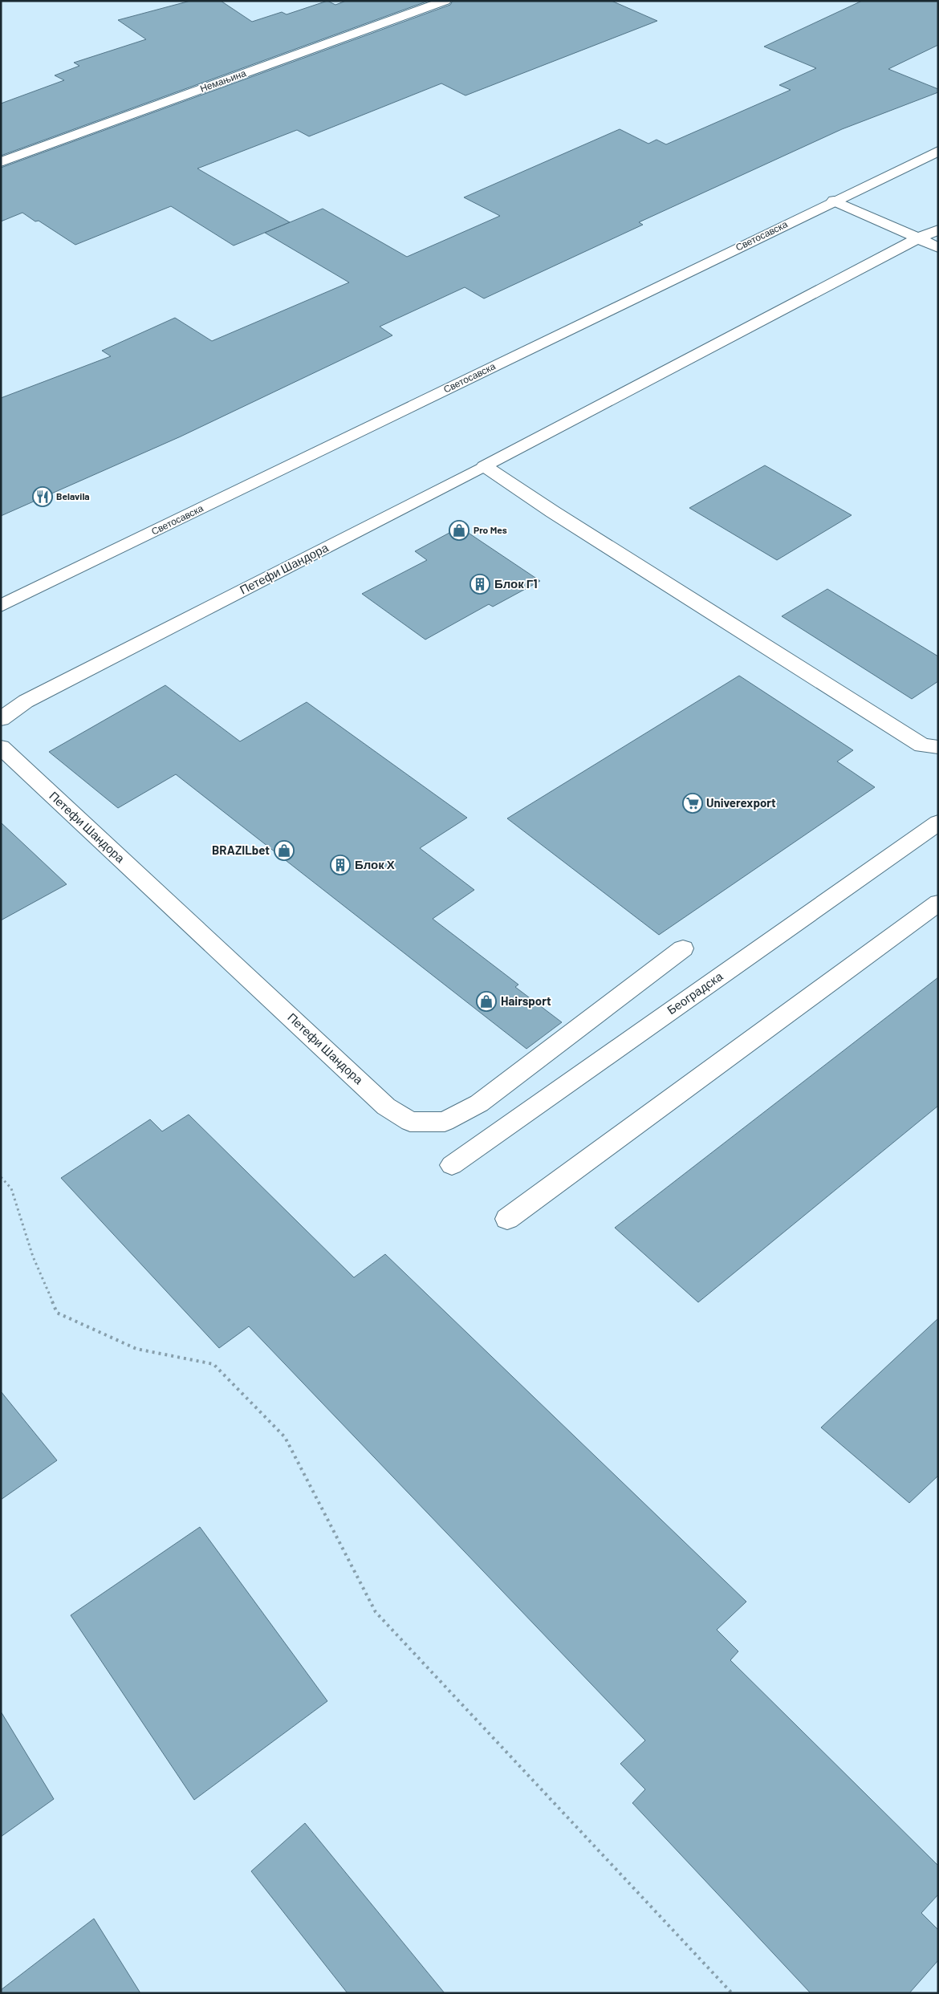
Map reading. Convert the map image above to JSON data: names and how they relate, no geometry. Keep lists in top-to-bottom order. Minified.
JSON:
{"streets":{"street":["Немањина","Светосавска","Петефи Шандора","Београдска"]},"places":{"restaurant":["Belavila"],"shop":["Pro Mes","BRAZILbet","Hairsport"],"building":["Блок Г1","Блок Х"],"supermarket":["Univerexport"]}}
